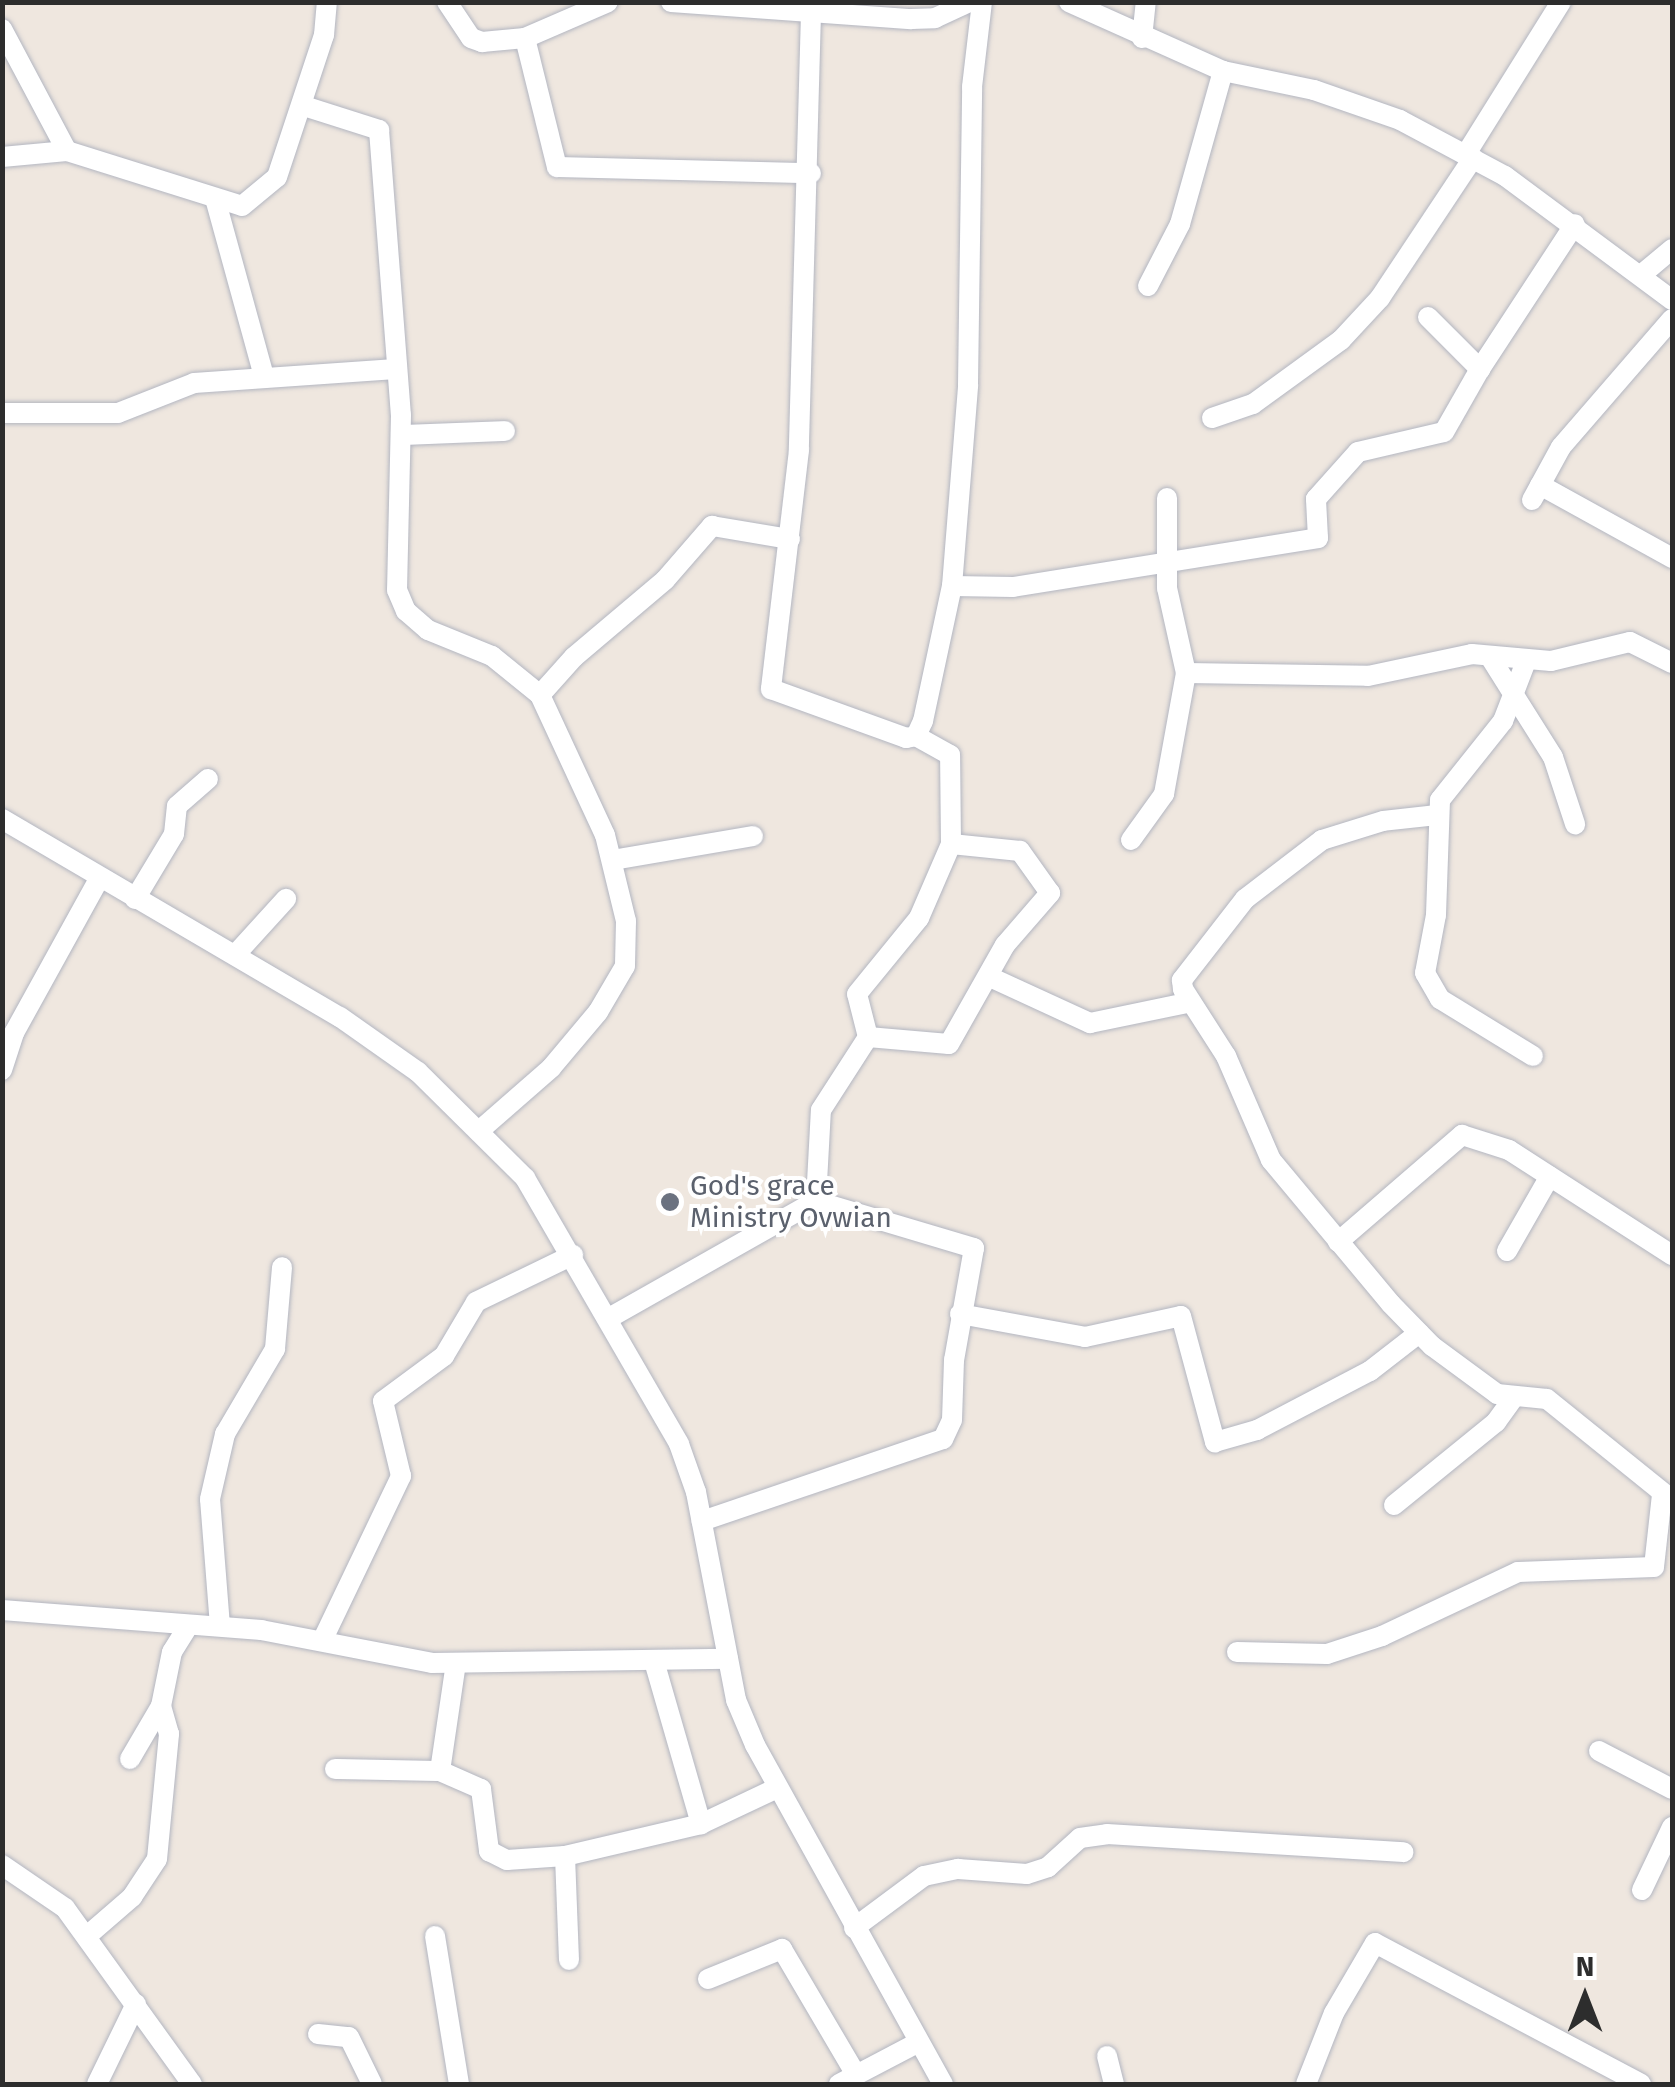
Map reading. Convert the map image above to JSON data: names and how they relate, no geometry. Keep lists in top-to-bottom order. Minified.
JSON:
{"places":["God's grace Ministry Ovwian"],"north":"top"}
